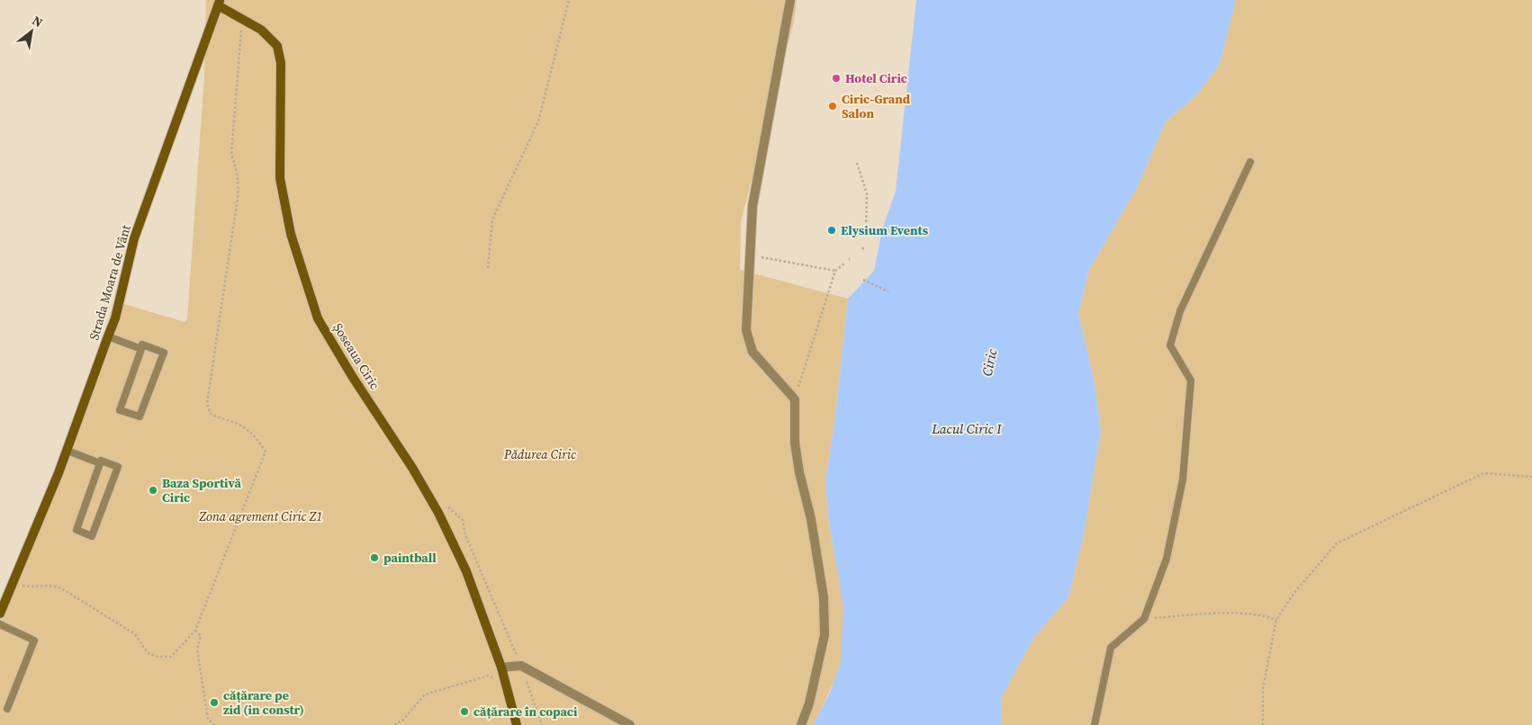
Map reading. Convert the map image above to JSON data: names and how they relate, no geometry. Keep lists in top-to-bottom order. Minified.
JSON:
{"streets":{"main road":["Strada Moara de Vânt","Șoseaua Ciric"]},"crossings":[["Strada Moara de Vânt","Șoseaua Ciric"]],"water":["Ciric","Lacul Ciric I"],"parks":["Pădurea Ciric","Zona agrement Ciric Z1"],"places":["Hotel Ciric","Ciric-Grand Salon","Elysium Events","Baza Sportivă Ciric","paintball","cățărare pe zid (in constr)","cățărare în copaci"],"north":"top right"}
